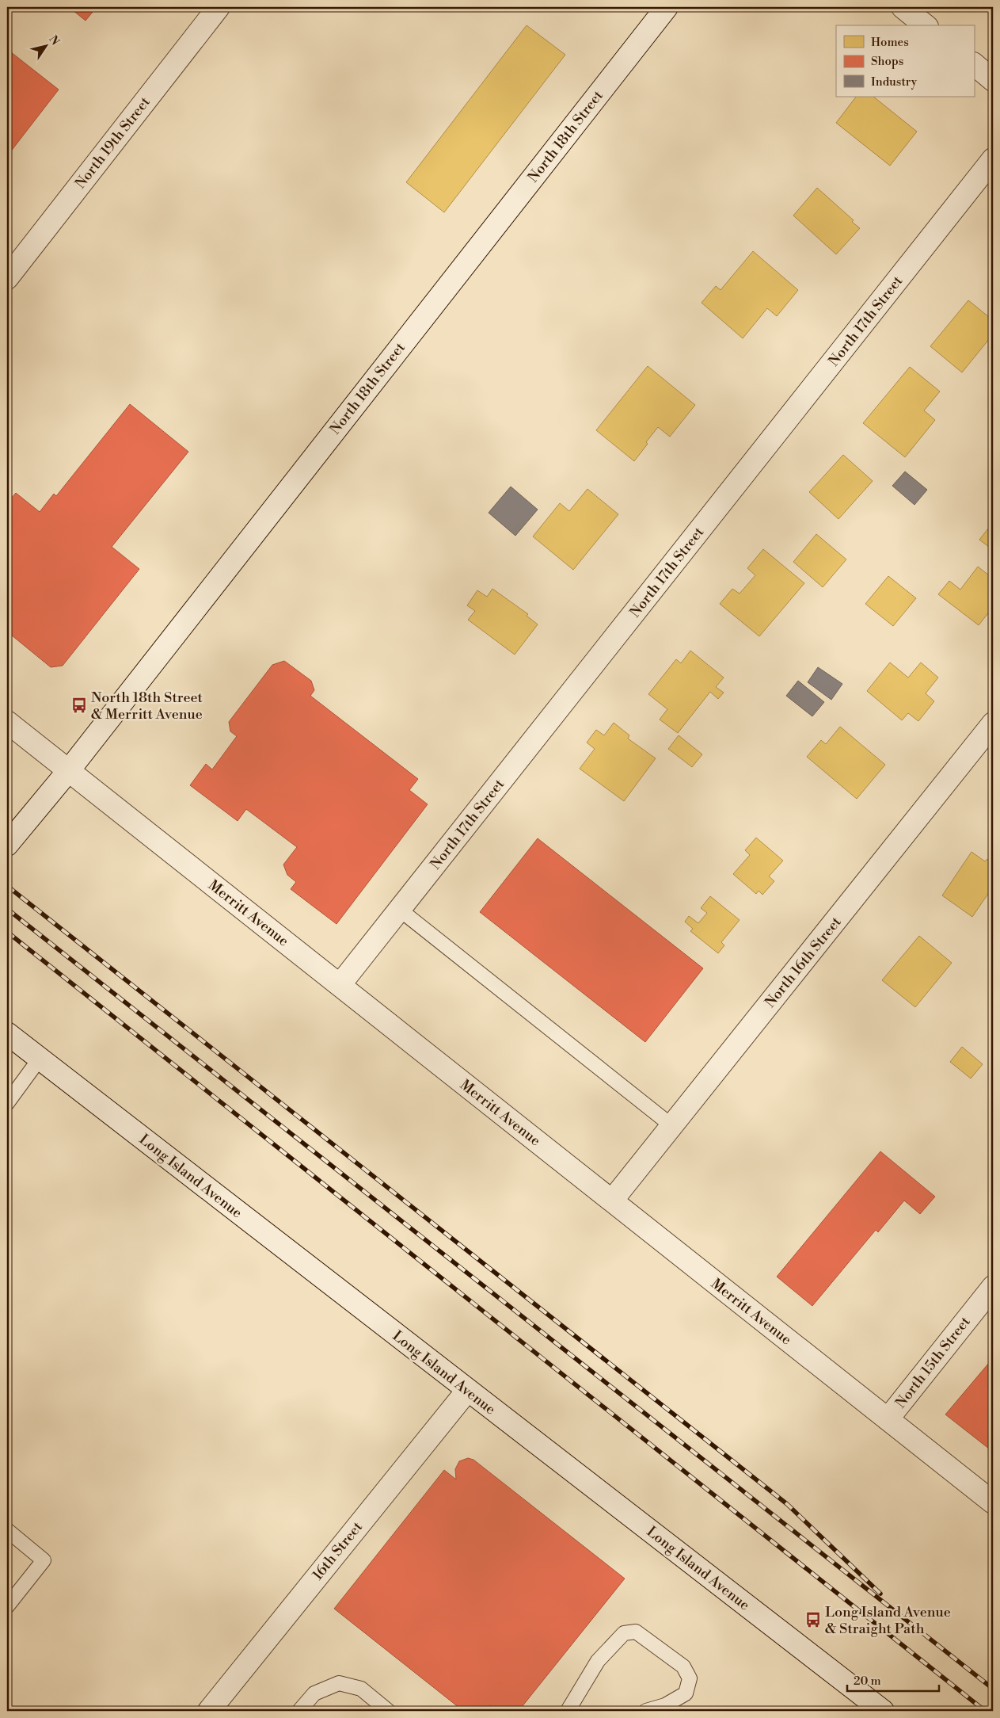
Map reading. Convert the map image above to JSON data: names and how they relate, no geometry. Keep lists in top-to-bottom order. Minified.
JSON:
{"streets":{"street":["North 18th Street","North 19th Street","North 17th Street","Merritt Avenue","North 16th Street","Long Island Avenue","North 15th Street","16th Street"]},"crossings":[["North 18th Street","Merritt Avenue"],["North 17th Street","Merritt Avenue"],["Merritt Avenue","North 16th Street"],["Merritt Avenue","North 15th Street"],["Long Island Avenue","16th Street"]],"places":{"bus stop":["North 18th Street & Merritt Avenue","Long Island Avenue & Straight Path"]},"legend":["Homes","Shops","Industry"],"scale_bar":"20 m","north":"top right"}
